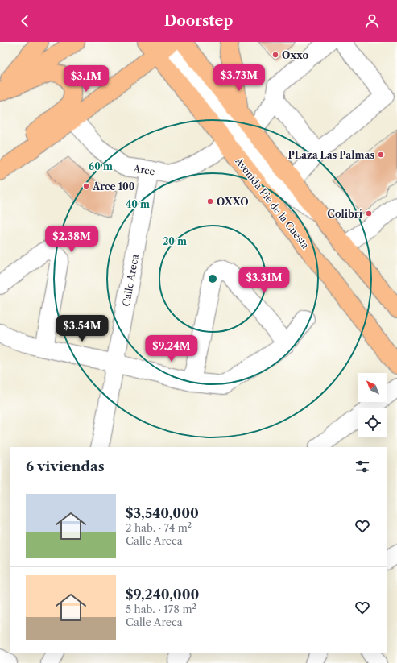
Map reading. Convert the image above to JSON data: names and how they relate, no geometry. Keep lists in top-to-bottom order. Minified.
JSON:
{"streets":{"main road":["Avenida Pie de la Cuesta"],"street":["Arce","Calle Areca"]},"crossings":[["Arce","Avenida Pie de la Cuesta"],["Arce","Calle Areca"]],"places":["Oxxo","PLaza Las Palmas","Arce 100","OXXO","Colibrí"],"north":"top left","page":{"header":"Doorstep","price":["$3.73M","$3.1M","$2.38M","$3.31M","$3.54M","$9.24M"],"heading":"6 viviendas","list":[{"name":"$3,540,000","note":"2 hab. · 74 m² · Calle Areca"},{"name":"$9,240,000","note":"5 hab. · 178 m² · Calle Areca"}]},"rings":["60 m","40 m","20 m"]}
